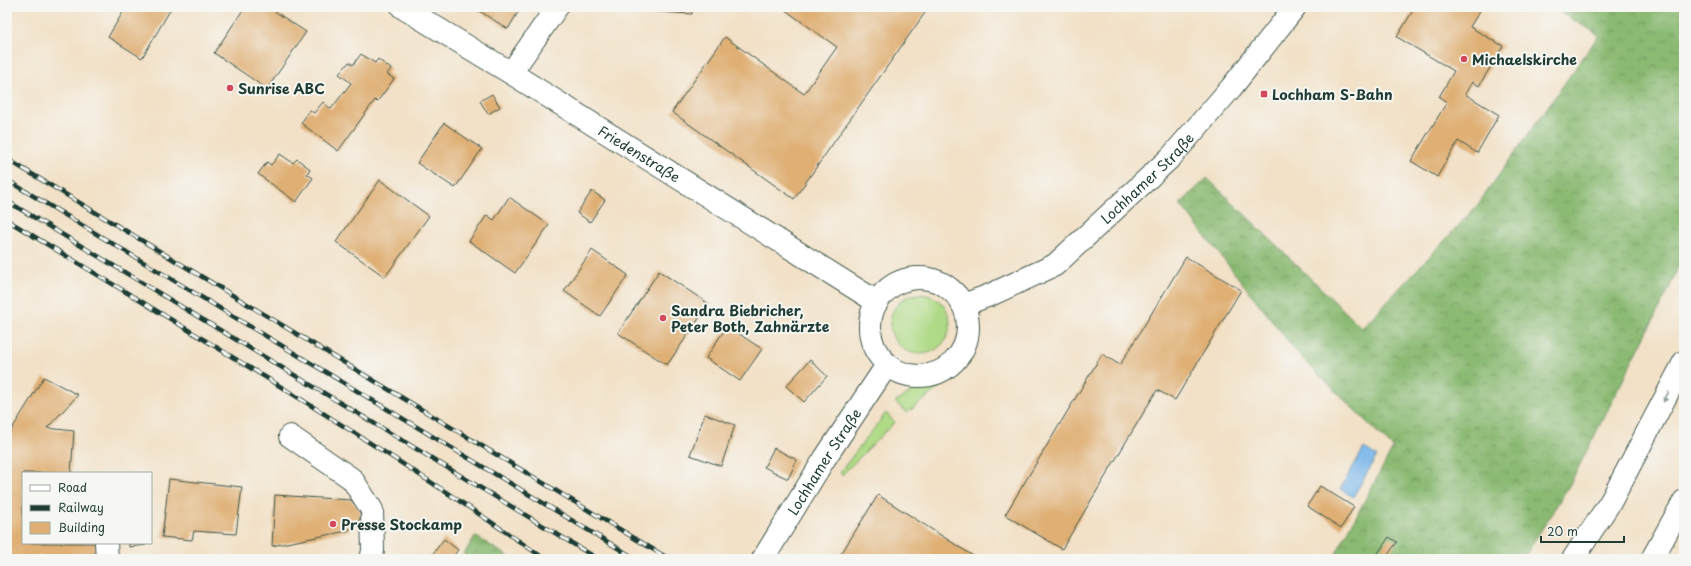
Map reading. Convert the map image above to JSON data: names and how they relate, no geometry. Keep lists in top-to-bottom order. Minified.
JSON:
{"streets":{"main road":["Friedenstraße","Lochhamer Straße"]},"crossings":[["Friedenstraße","Lochhamer Straße"]],"places":{"other":["Michaelskirche","Sunrise ABC","Sandra Biebricher, Peter Both, Zahnärzte","Presse Stockamp"],"transit":["Lochham S-Bahn"]},"legend":["Road","Railway","Building"],"scale_bar":"20 m"}
